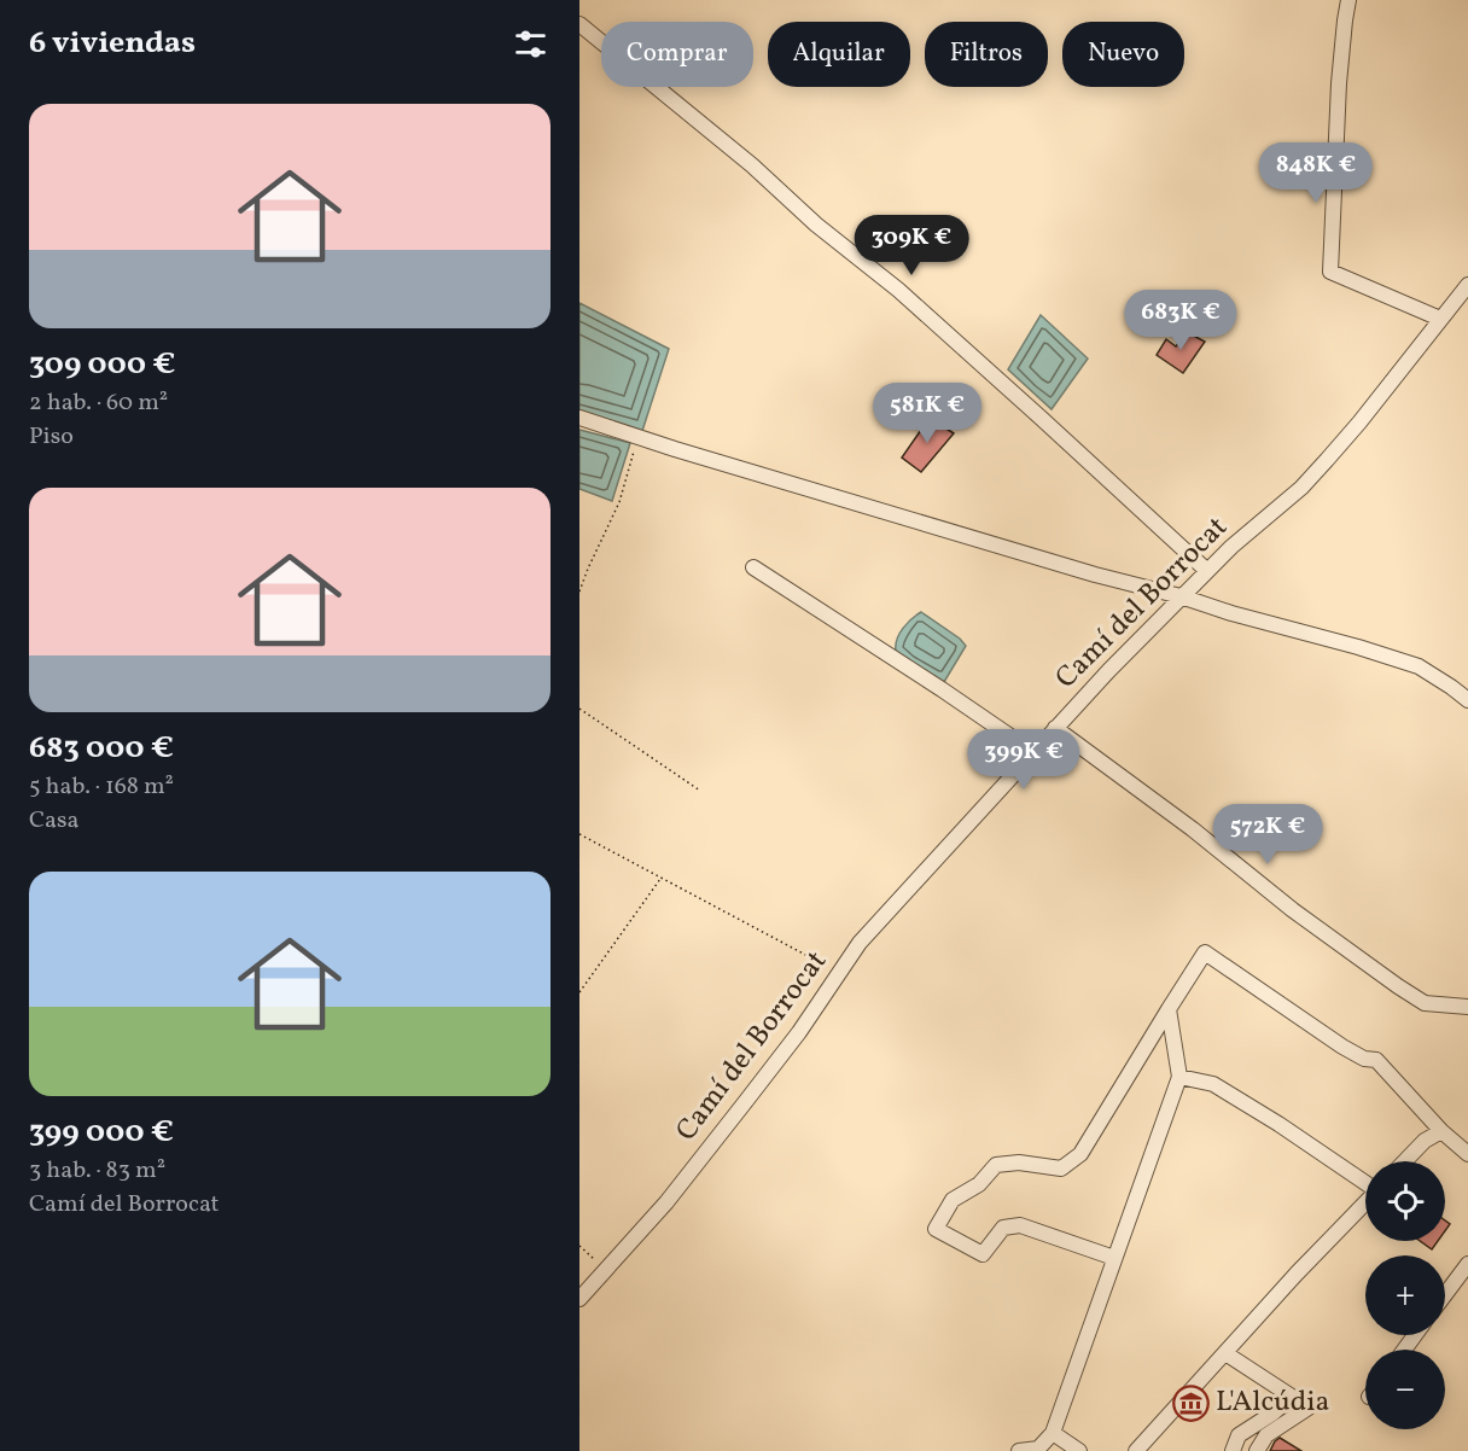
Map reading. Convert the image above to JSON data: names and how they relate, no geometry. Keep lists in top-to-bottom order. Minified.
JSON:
{"streets":{"street":["Camí del Borrocat"]},"places":{"museum":["L'Alcúdia"]},"page":{"heading":"6 viviendas","chip":["Comprar","Alquilar","Filtros","Nuevo"],"list":[{"name":"309 000 €","note":"2 hab. · 60 m² · Piso"},{"name":"683 000 €","note":"5 hab. · 168 m² · Casa"},{"name":"399 000 €","note":"3 hab. · 83 m² · Camí del Borrocat"}],"price":["848K €","309K €","683K €","581K €","399K €","572K €"],"map_buttons":["+","−"]}}
